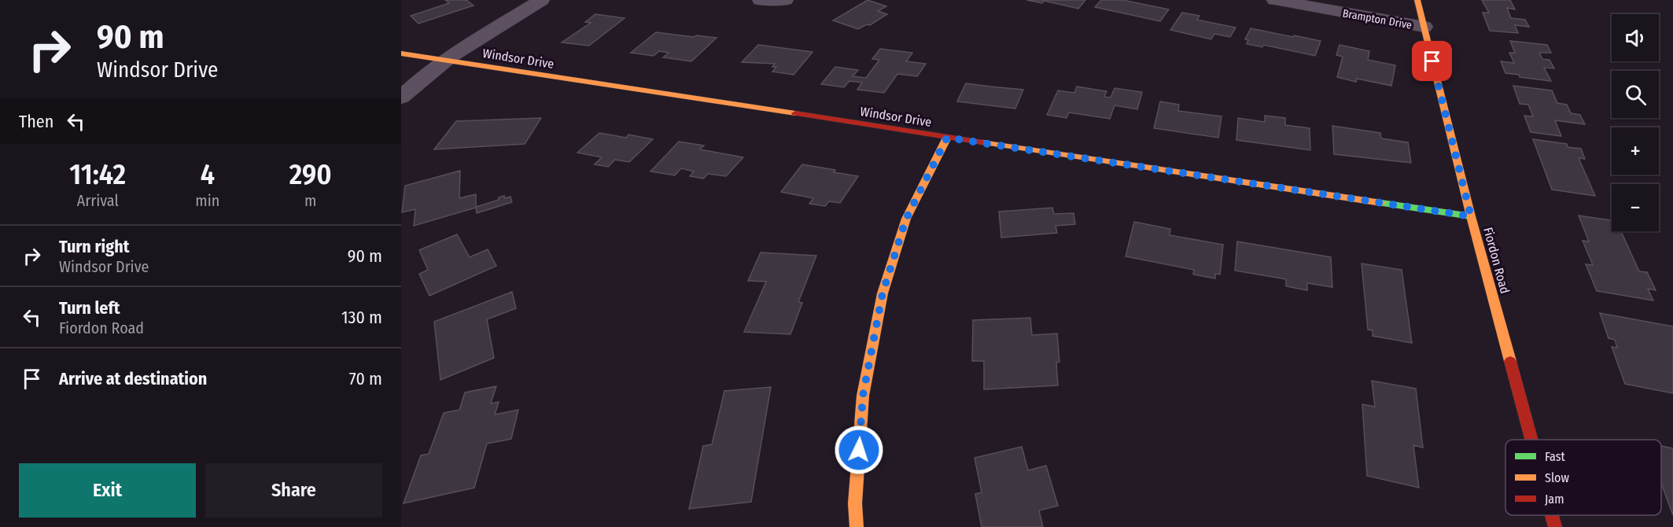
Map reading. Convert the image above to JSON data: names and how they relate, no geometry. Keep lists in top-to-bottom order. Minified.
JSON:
{"streets":{"street":["Brampton Drive","Windsor Drive","Fiordon Road"]},"crossings":[["Brampton Drive","Fiordon Road"],["Windsor Drive","Fiordon Road"]],"legend":["Fast","Slow","Jam"],"page":{"turn":["90 m","Windsor Drive"],"map_buttons":["+","−"],"then":"Then","eta":["11:42","Arrival","4","min","290","m"],"list":[{"name":"Turn right","note":"Windsor Drive","value":"90 m"},{"name":"Turn left","note":"Fiordon Road","value":"130 m"},{"name":"Arrive at destination","value":"70 m"}],"buttons":["Exit","Share"]}}
